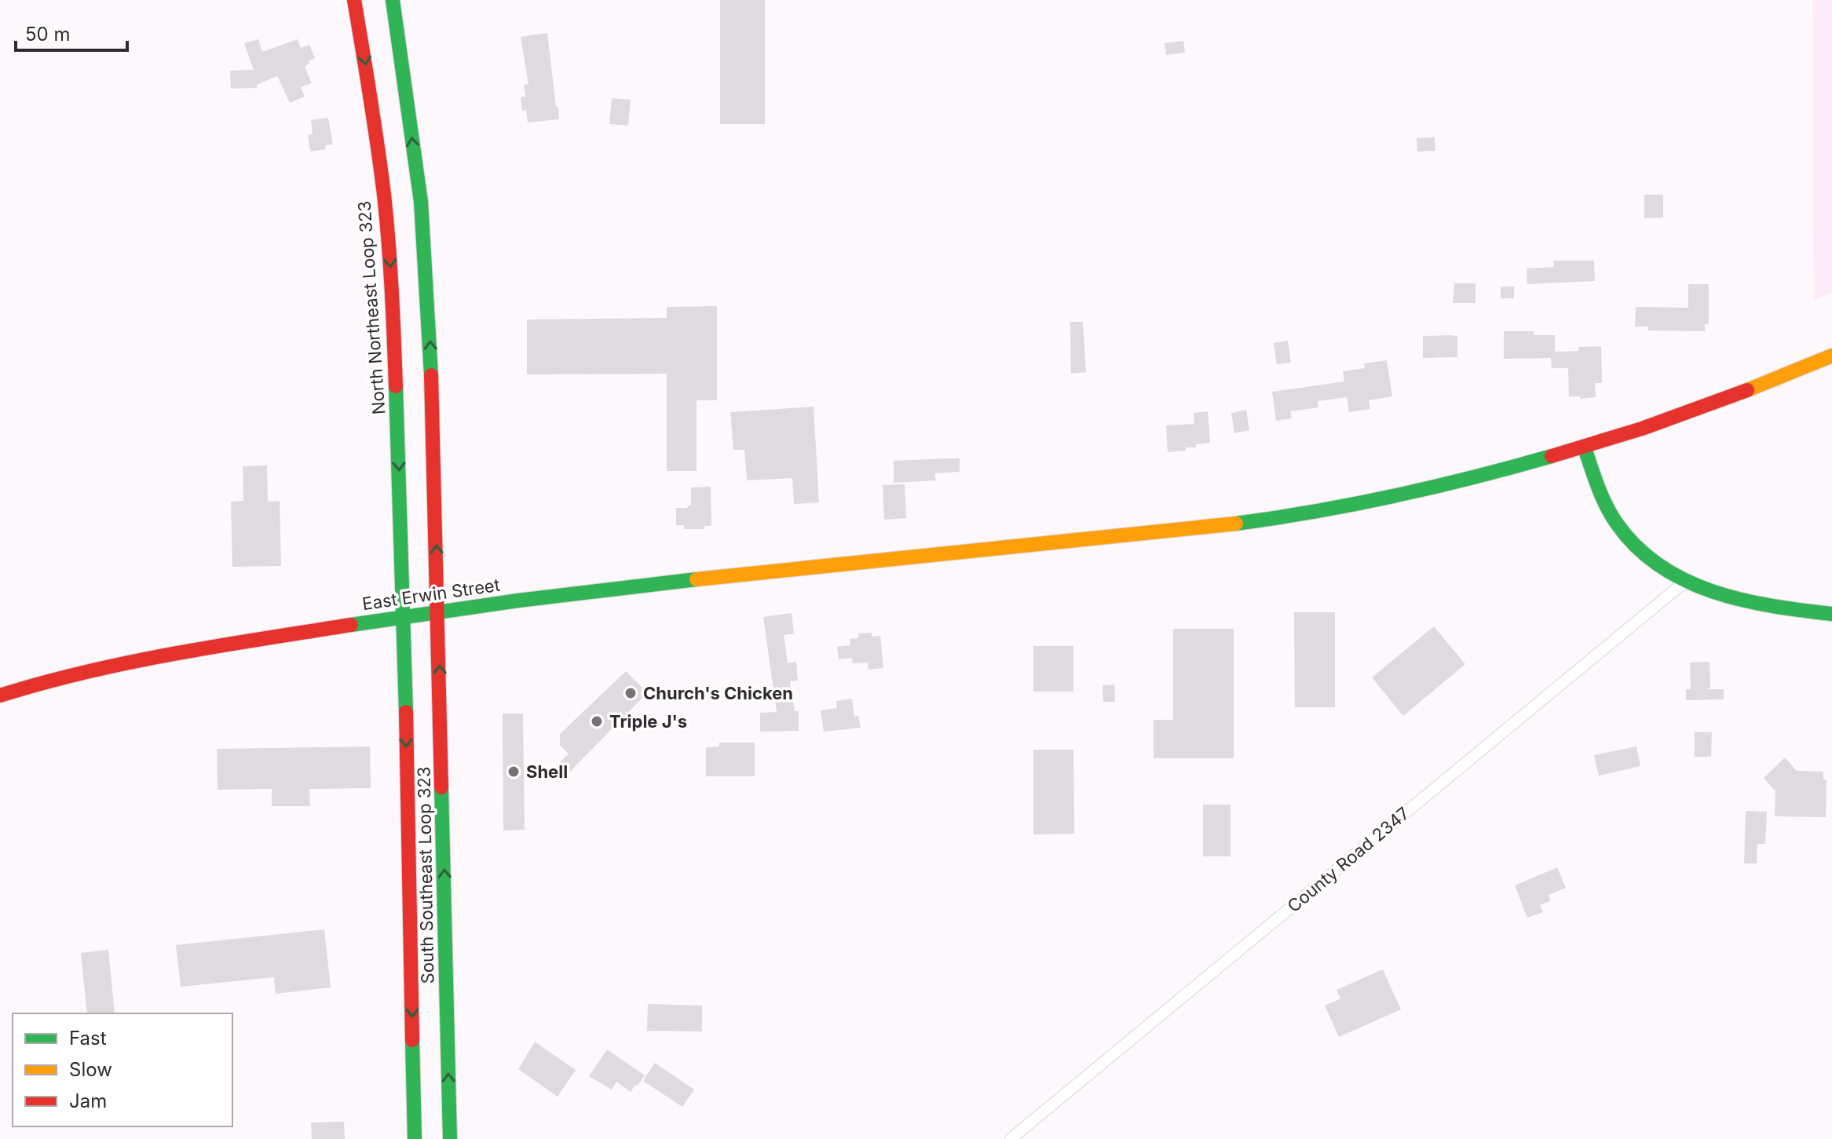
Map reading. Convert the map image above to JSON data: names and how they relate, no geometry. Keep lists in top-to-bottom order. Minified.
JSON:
{"streets":{"main road":["North Northeast Loop 323","East Erwin Street","South Southeast Loop 323"],"street":["County Road 2347"]},"crossings":[["North Northeast Loop 323","East Erwin Street"],["North Northeast Loop 323","South Southeast Loop 323"],["East Erwin Street","South Southeast Loop 323"]],"places":["Church's Chicken","Triple J's","Shell"],"legend":["Fast","Slow","Jam"],"scale_bar":"50 m"}
